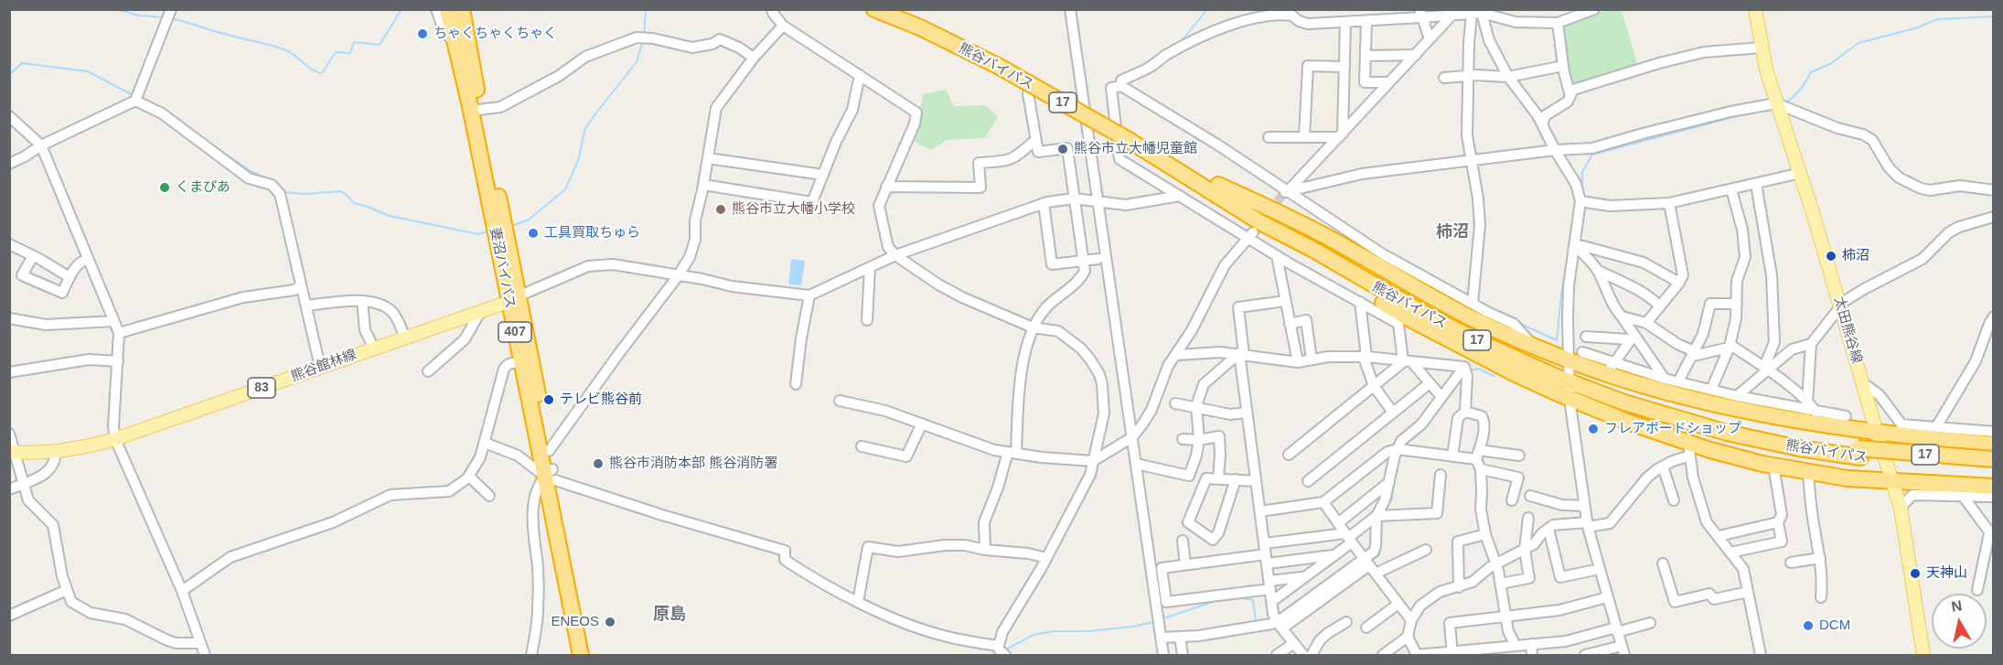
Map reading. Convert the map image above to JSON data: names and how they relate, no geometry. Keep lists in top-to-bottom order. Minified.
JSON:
{"streets":{"highway":["熊谷バイパス","17","妻沼バイパス","407"],"main road":["太田熊谷線","熊谷館林線","83"]},"crossings":[["熊谷バイパス","17"],["17","太田熊谷線"],["妻沼バイパス","熊谷館林線"]],"districts":["柿沼","原島"],"places":["ちゃくちゃくちゃく","熊谷市立大幡児童館","くまぴあ","熊谷市立大幡小学校","工具買取ちゅら","柿沼","テレビ熊谷前","フレアボードショップ","熊谷市消防本部 熊谷消防署","天神山","ENEOS","DCM"],"north":"top"}
